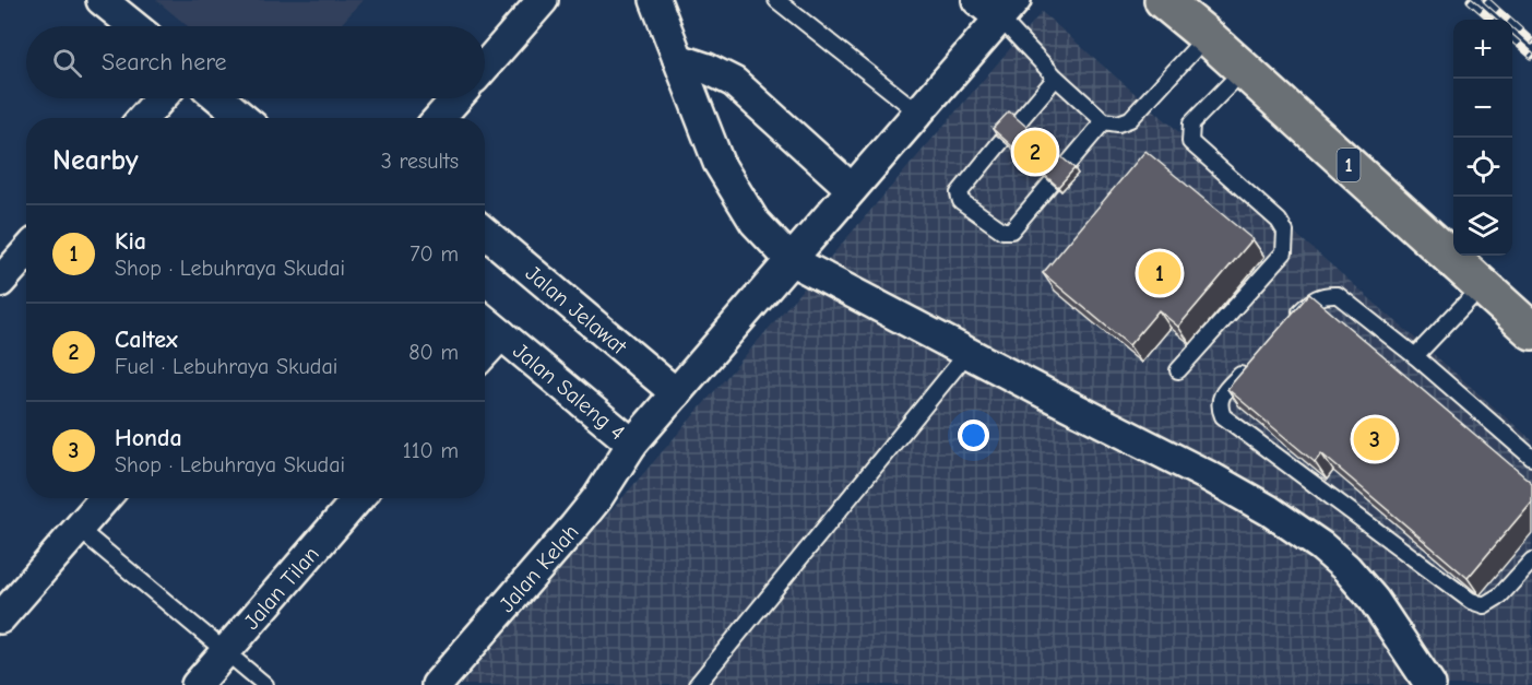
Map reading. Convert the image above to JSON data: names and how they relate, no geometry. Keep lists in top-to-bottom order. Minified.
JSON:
{"streets":{"highway":["1"],"street":["Jalan Jelawat","Jalan Saleng 4","Jalan Kelah","Jalan Tilan"]},"crossings":[["Jalan Jelawat","Jalan Kelah"],["Jalan Saleng 4","Jalan Kelah"]],"page":{"map_buttons":["+","−"],"search":"Search here","heading":["Nearby","3 results"],"pins":["2","1","3"],"list":[{"mark":"1","name":"Kia","note":"Shop · Lebuhraya Skudai","value":"70 m"},{"mark":"2","name":"Caltex","note":"Fuel · Lebuhraya Skudai","value":"80 m"},{"mark":"3","name":"Honda","note":"Shop · Lebuhraya Skudai","value":"110 m"}]}}
